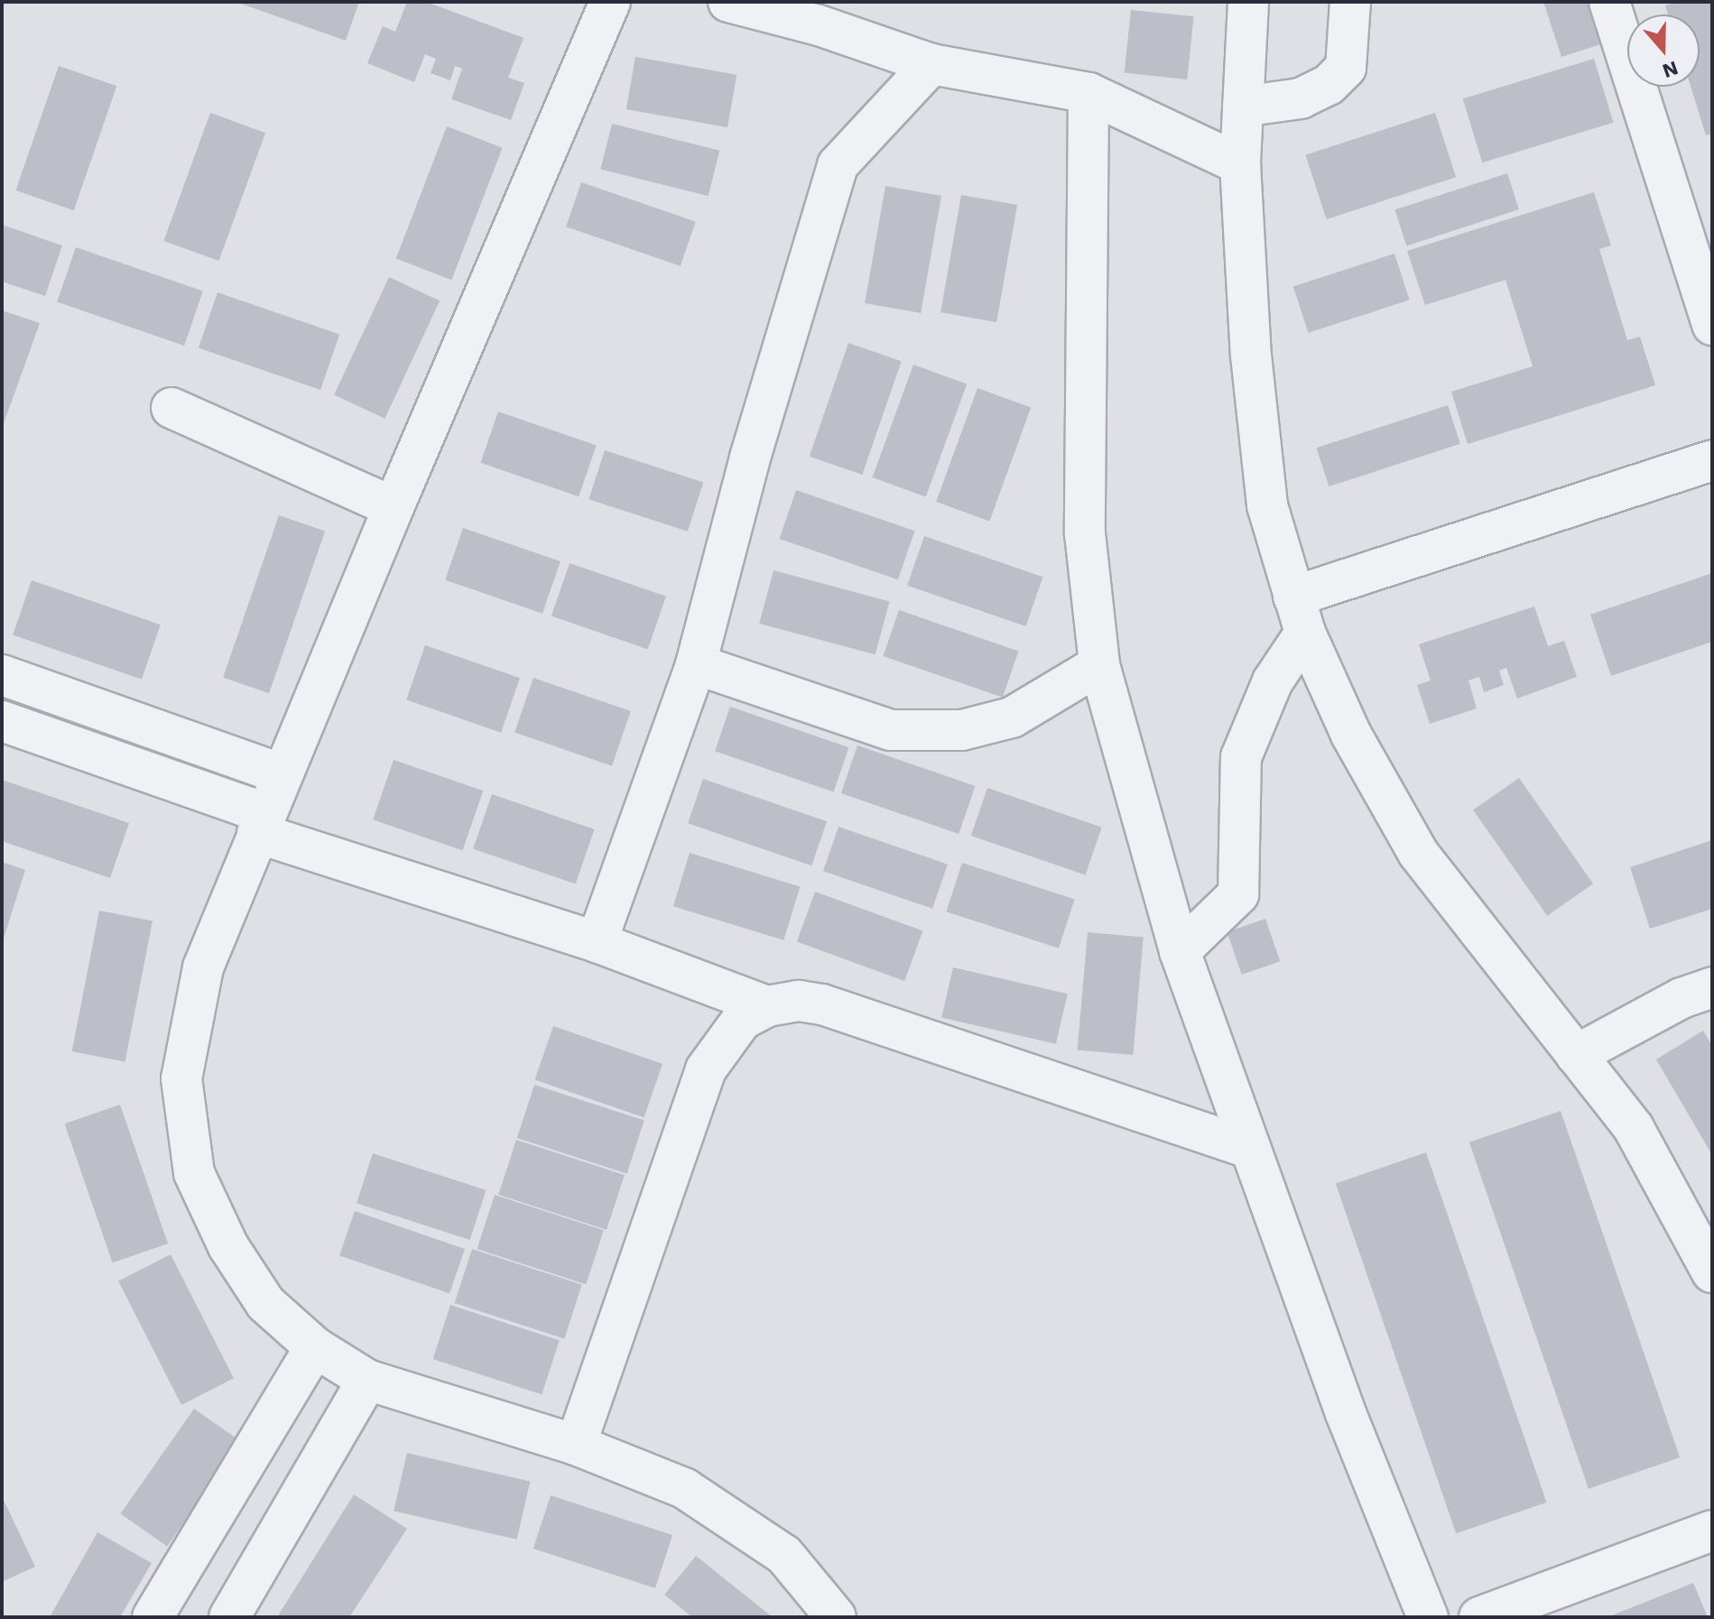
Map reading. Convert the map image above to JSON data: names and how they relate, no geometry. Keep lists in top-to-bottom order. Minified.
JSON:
{"north":"bottom"}
